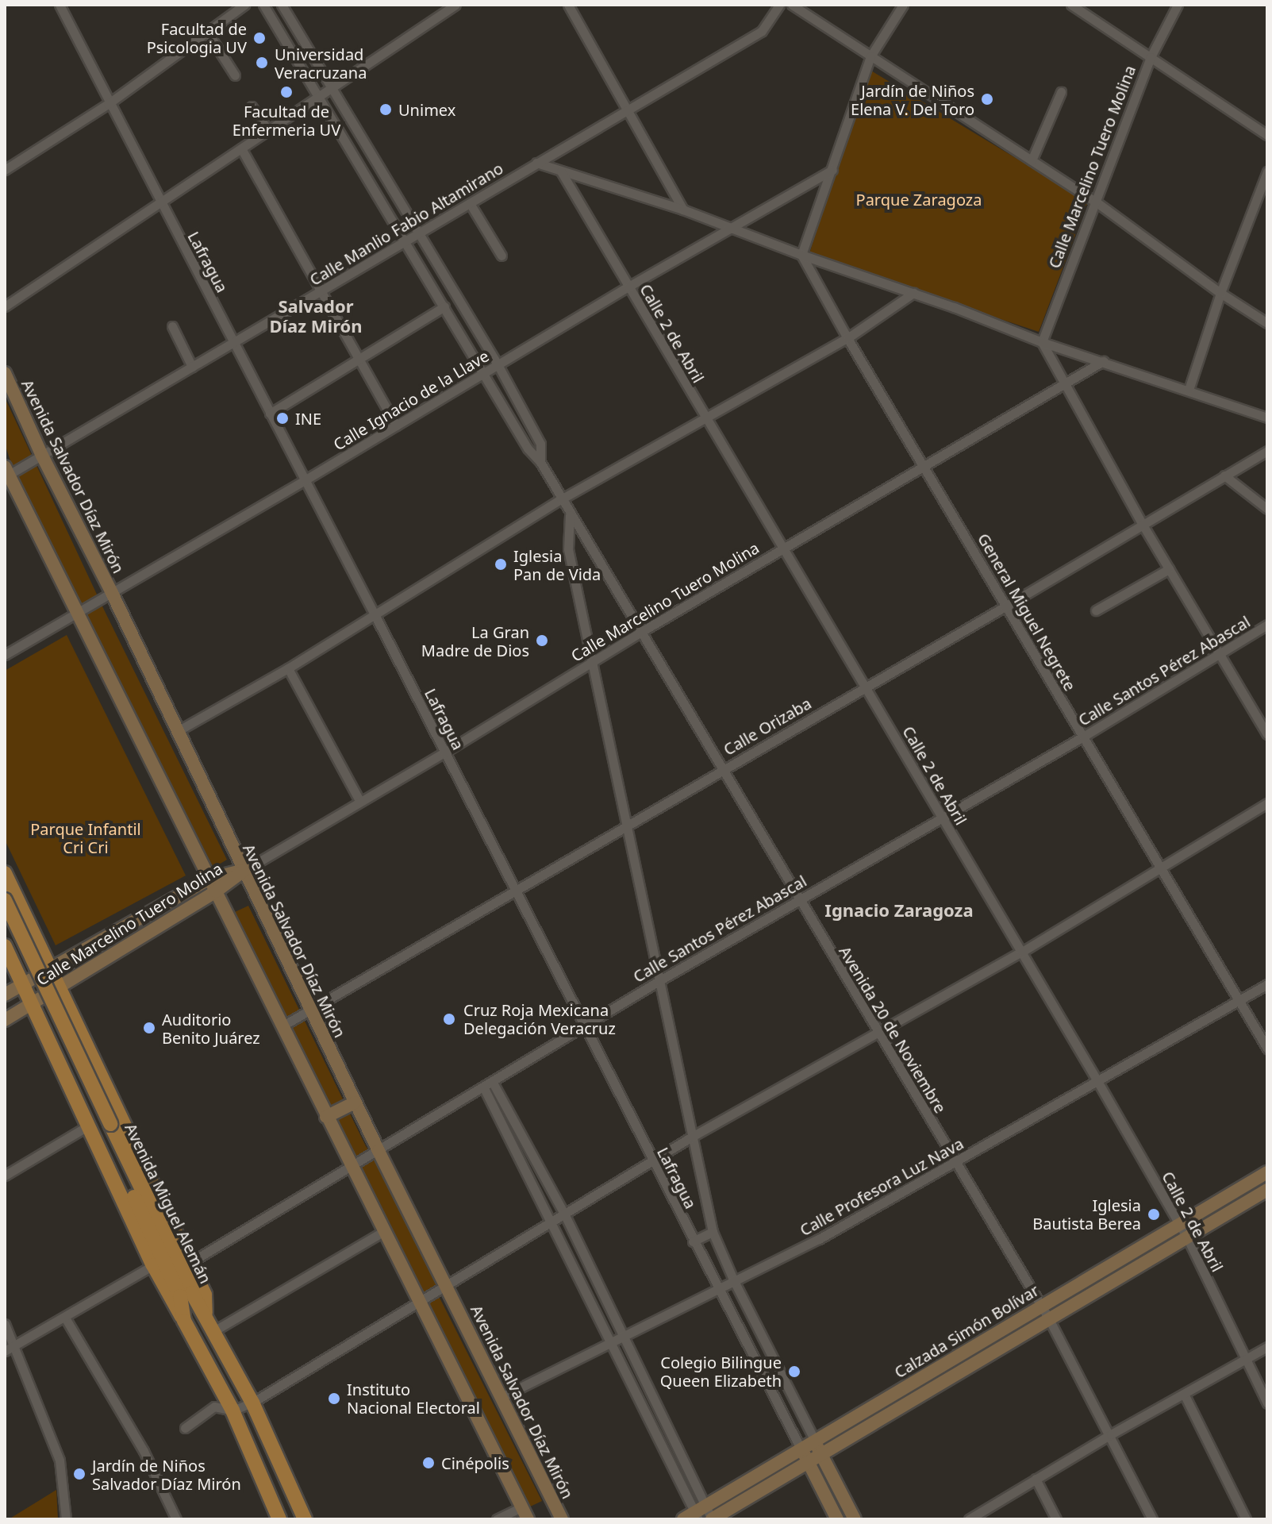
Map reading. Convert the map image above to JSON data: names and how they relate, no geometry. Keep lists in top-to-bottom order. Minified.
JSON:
{"streets":{"main road":["Calle Marcelino Tuero Molina","Avenida Salvador Díaz Mirón","Avenida Miguel Alemán","Calzada Simón Bolívar"],"street":["Calle Manlio Fabio Altamirano","Lafragua","Calle 2 de Abril","Calle Ignacio de la Llave","General Miguel Negrete","Calle Santos Pérez Abascal","Calle Orizaba","Avenida 20 de Noviembre","Calle Profesora Luz Nava"]},"crossings":[["Calle Marcelino Tuero Molina","Lafragua"],["Calle Marcelino Tuero Molina","Calle 2 de Abril"],["Calle Marcelino Tuero Molina","Avenida Salvador Díaz Mirón"],["Calle Marcelino Tuero Molina","General Miguel Negrete"],["Calle Marcelino Tuero Molina","Avenida 20 de Noviembre"],["Calle Manlio Fabio Altamirano","Lafragua"],["Calle Manlio Fabio Altamirano","Avenida Salvador Díaz Mirón"],["Calle Manlio Fabio Altamirano","Avenida 20 de Noviembre"],["Lafragua","Calle Ignacio de la Llave"],["Lafragua","Calle Santos Pérez Abascal"],["Lafragua","Calle Orizaba"],["Lafragua","Calle Profesora Luz Nava"],["Lafragua","Calzada Simón Bolívar"],["Calle 2 de Abril","Calle Ignacio de la Llave"],["Calle 2 de Abril","Calle Santos Pérez Abascal"],["Calle 2 de Abril","Calle Orizaba"],["Calle 2 de Abril","Calle Profesora Luz Nava"],["Calle 2 de Abril","Calzada Simón Bolívar"],["Calle Ignacio de la Llave","Avenida Salvador Díaz Mirón"],["Calle Ignacio de la Llave","Avenida 20 de Noviembre"],["Avenida Salvador Díaz Mirón","Calle Santos Pérez Abascal"],["Avenida Salvador Díaz Mirón","Calle Orizaba"],["Avenida Salvador Díaz Mirón","Calle Profesora Luz Nava"],["General Miguel Negrete","Calle Santos Pérez Abascal"],["General Miguel Negrete","Calle Orizaba"],["General Miguel Negrete","Calle Profesora Luz Nava"],["Calle Santos Pérez Abascal","Avenida 20 de Noviembre"],["Calle Orizaba","Avenida 20 de Noviembre"],["Avenida 20 de Noviembre","Calle Profesora Luz Nava"],["Avenida 20 de Noviembre","Calzada Simón Bolívar"]],"districts":["Salvador Díaz Mirón","Ignacio Zaragoza"],"parks":["Parque Zaragoza","Parque Infantil Cri Cri"],"places":["Facultad de Psicologia UV","Universidad Veracruzana","Facultad de Enfermeria UV","Jardín de Niños Elena V. Del Toro","Unimex","INE","Iglesia Pan de Vida","La Gran Madre de Dios","Cruz Roja Mexicana Delegación Veracruz","Auditorio Benito Juárez","Iglesia Bautista Berea","Colegio Bilingue Queen Elizabeth","Instituto Nacional Electoral","Cinépolis","Jardín de Niños Salvador Díaz Mirón"]}
